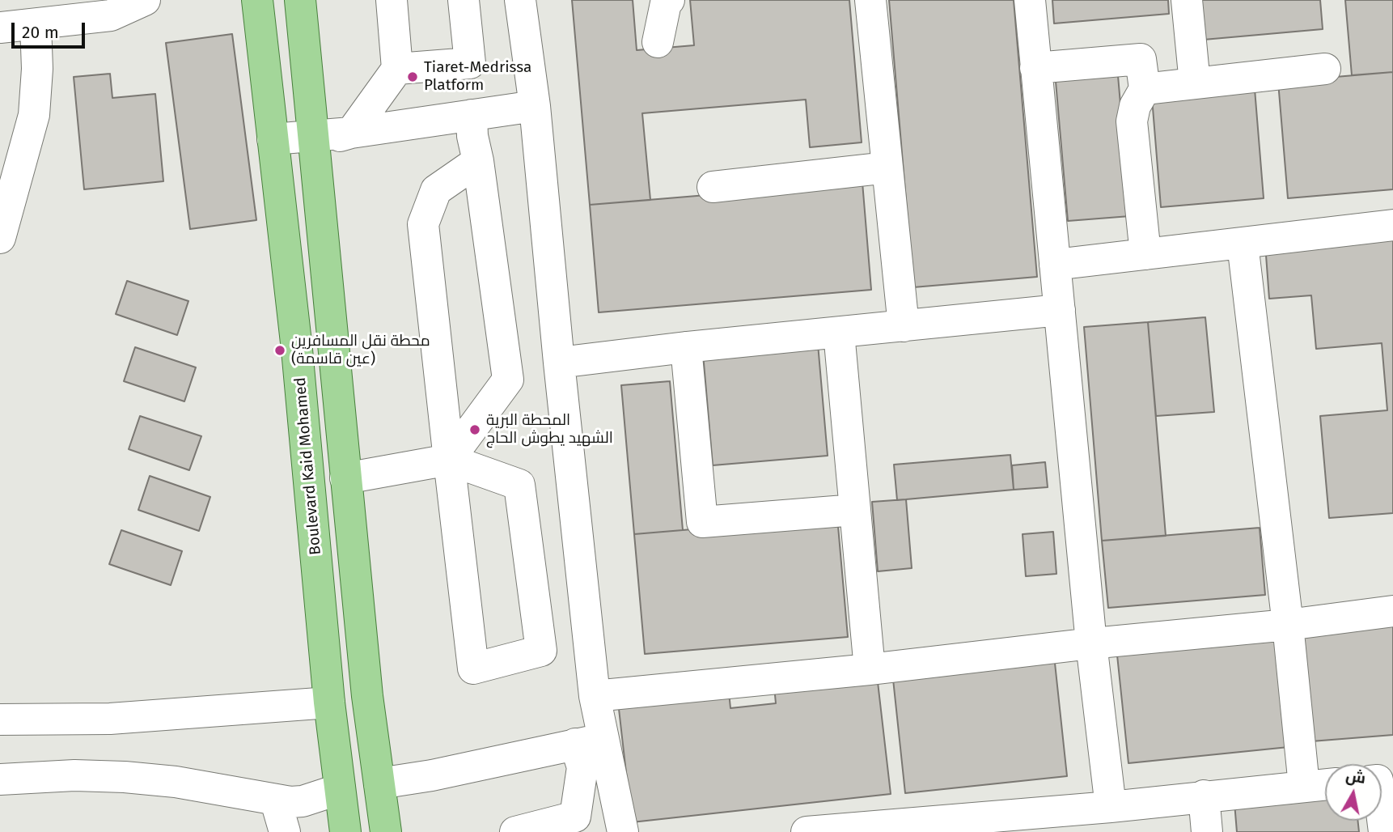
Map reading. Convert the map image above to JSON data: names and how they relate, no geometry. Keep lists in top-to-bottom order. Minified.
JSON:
{"streets":{"main road":["Boulevard Kaid Mohamed"]},"places":["Tiaret-Medrissa Platform","محطة نقل المسافرين (عين قاسمة)","المحطة البرية الشهيد يطوش الحاج"],"scale_bar":"20 m","north":"top"}
